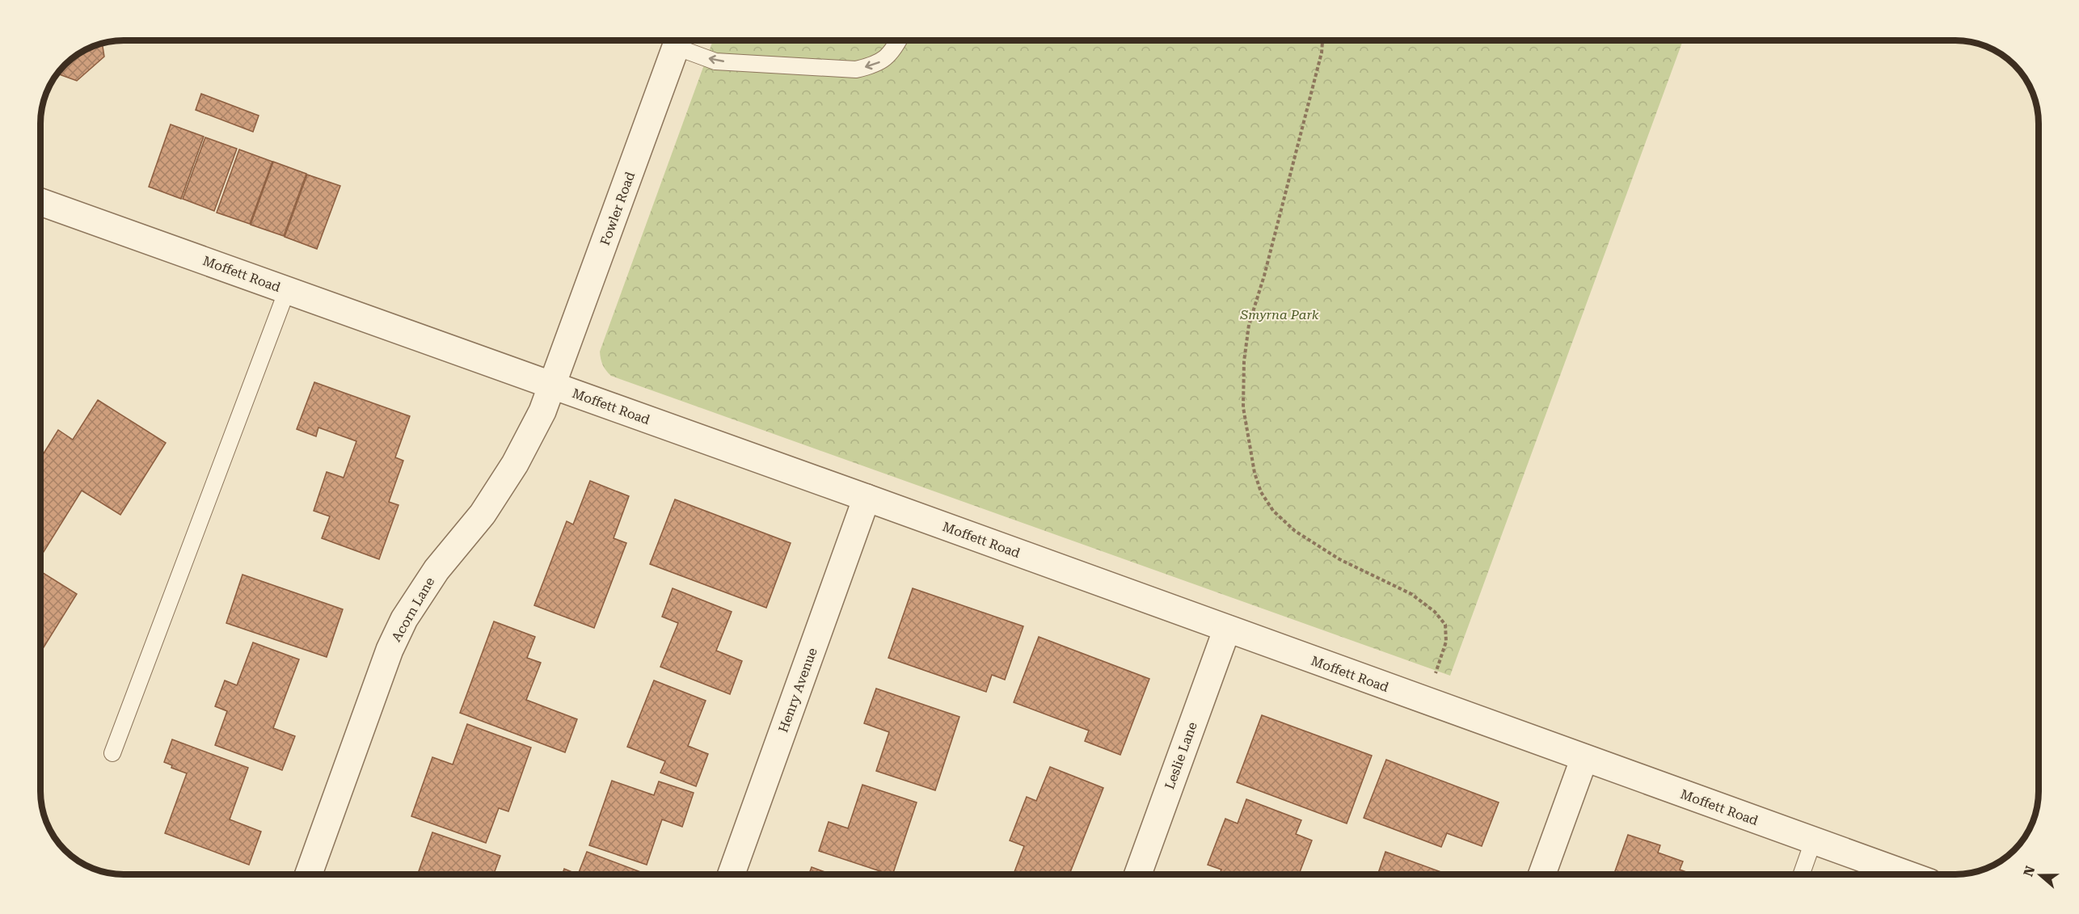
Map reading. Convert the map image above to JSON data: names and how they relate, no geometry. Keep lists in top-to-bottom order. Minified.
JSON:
{"streets":{"street":["Fowler Road","Moffett Road","Acorn Lane","Henry Avenue","Leslie Lane"]},"crossings":[["Fowler Road","Moffett Road"],["Fowler Road","Acorn Lane"],["Moffett Road","Acorn Lane"],["Moffett Road","Henry Avenue"],["Moffett Road","Leslie Lane"]],"parks":["Smyrna Park"],"north":"left"}
